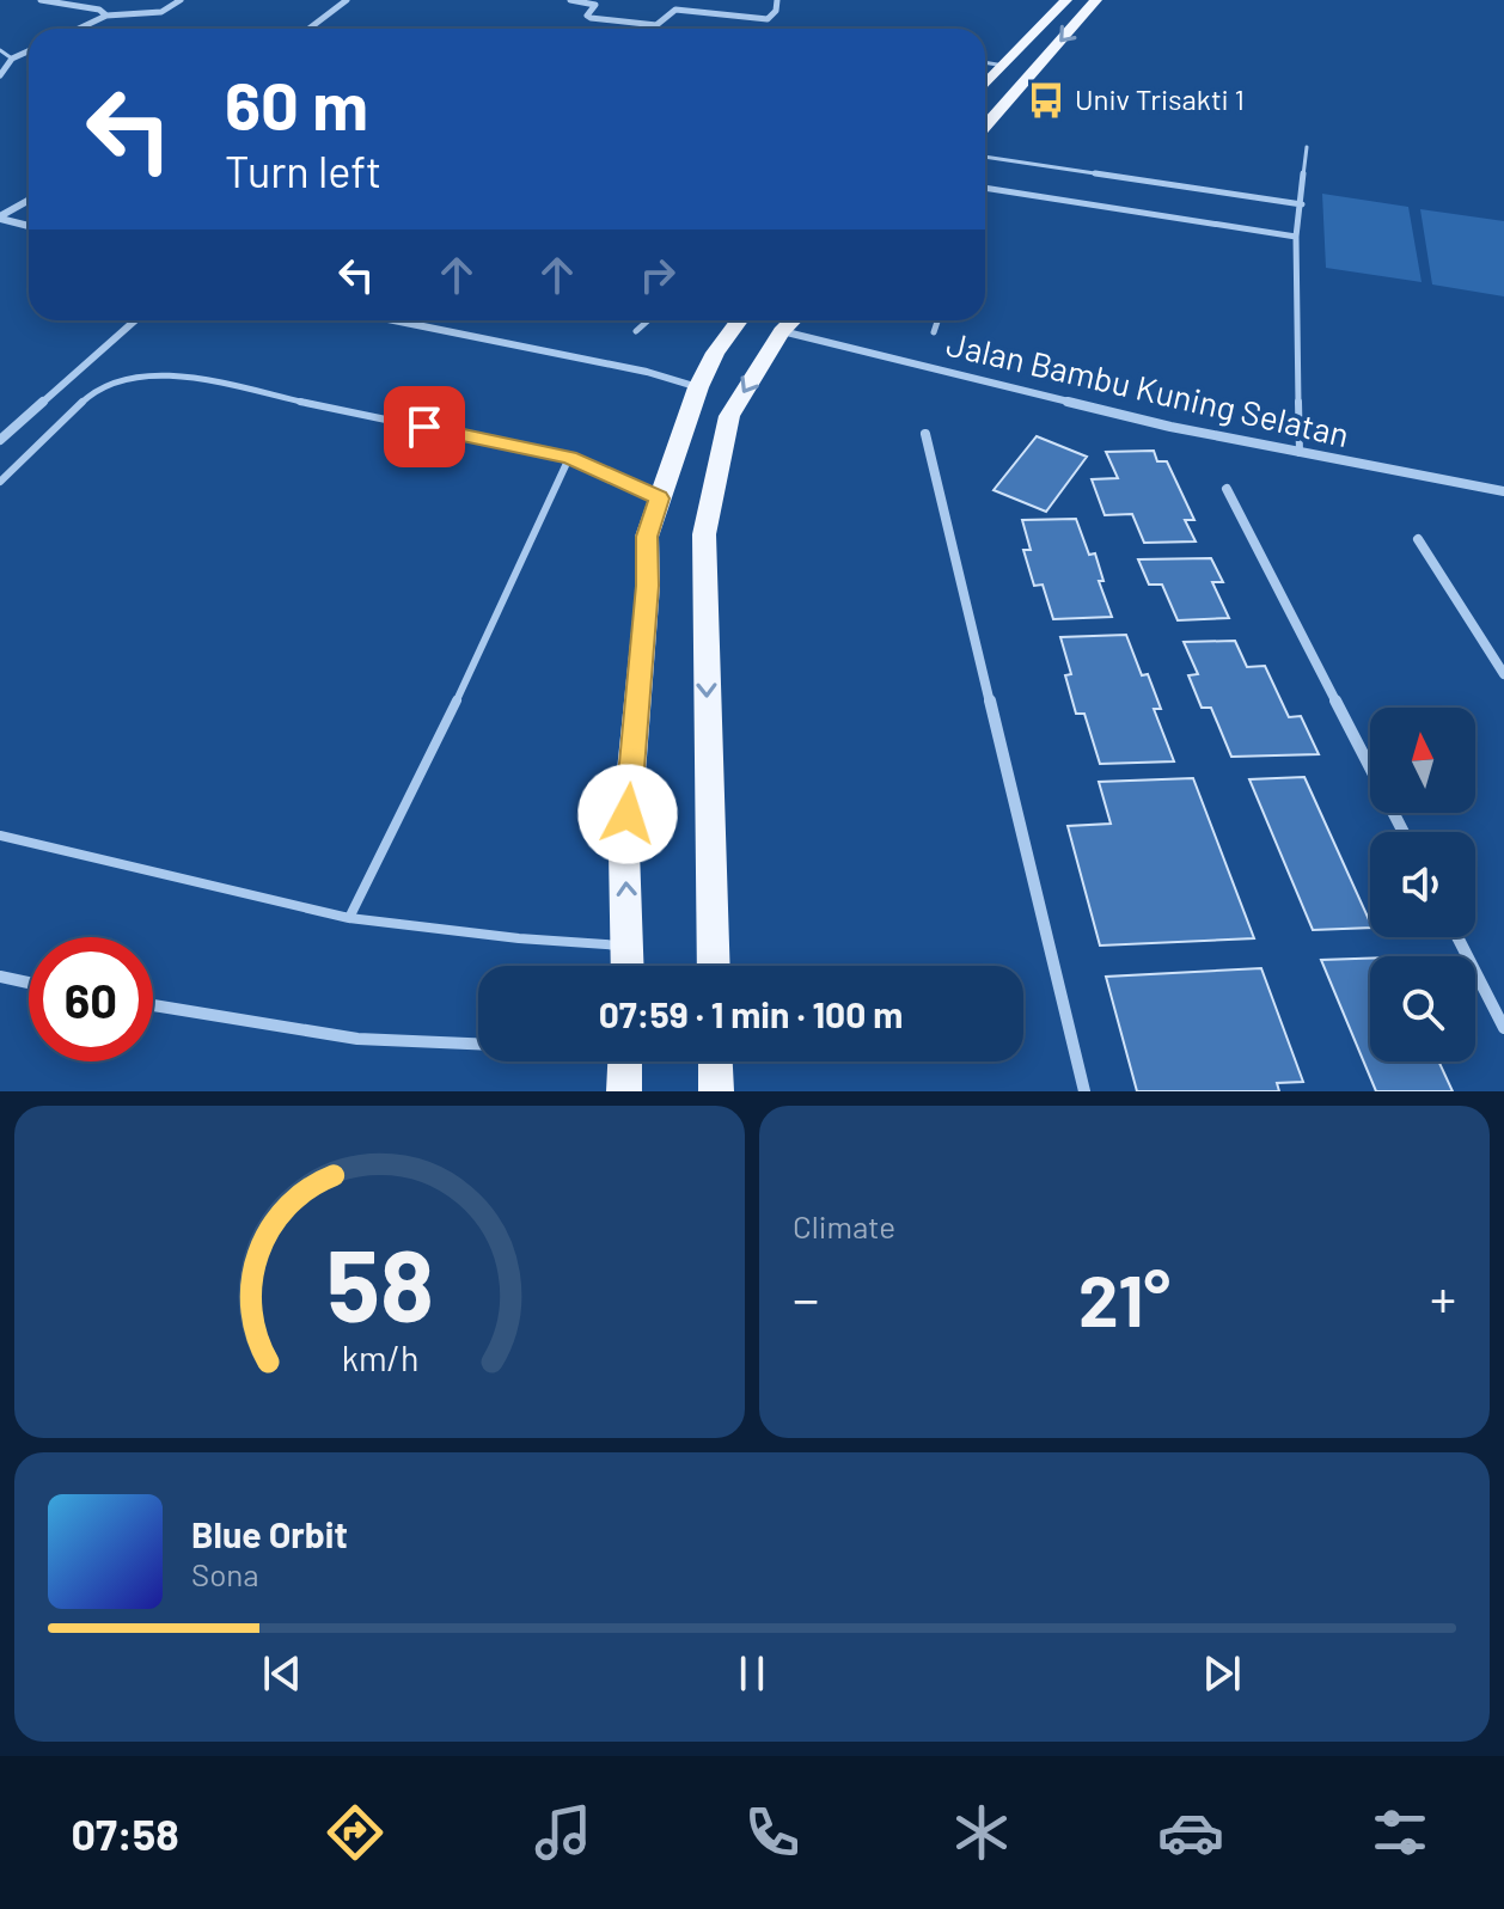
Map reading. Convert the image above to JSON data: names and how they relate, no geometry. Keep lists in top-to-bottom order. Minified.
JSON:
{"streets":{"street":["Jalan Bambu Kuning Selatan"]},"places":{"bus stop":["Univ Trisakti 1"]},"north":"top","page":{"turn":["60 m","Turn left"],"limit":"60","trip":"07:59 · 1 min · 100 m","tile":"Climate","heat":["−","21°","+"],"song":["Blue Orbit","Sona"],"tabs":"07:58","gauge":["58","km/h"]}}
